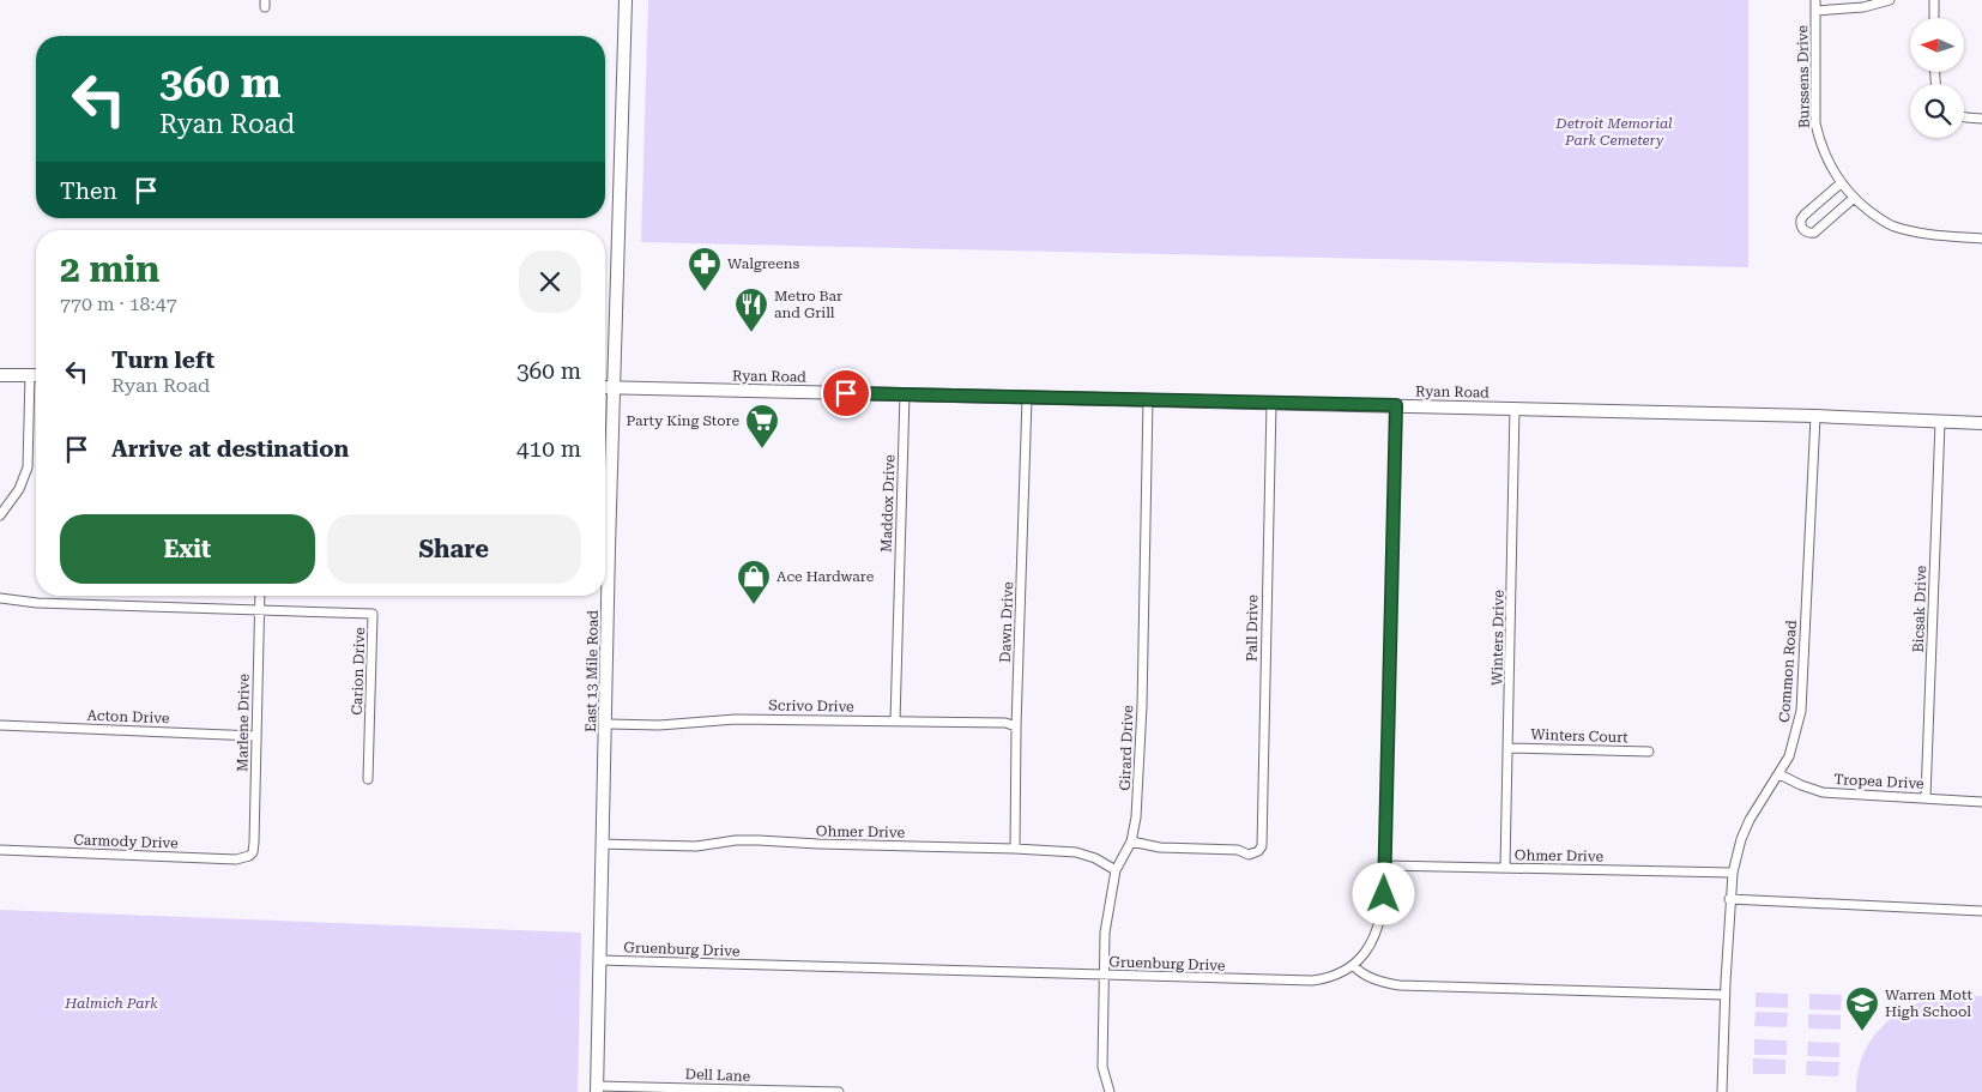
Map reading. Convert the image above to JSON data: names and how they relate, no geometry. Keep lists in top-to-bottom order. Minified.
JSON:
{"streets":{"main road":["Ryan Road","East 13 Mile Road"],"street":["Burssens Drive","Maddox Drive","Bicsak Drive","Dawn Drive","Pall Drive","Winters Drive","Carion Drive","Common Road","Scrivo Drive","Acton Drive","Marlene Drive","Winters Court","Girard Drive","Tropea Drive","Ohmer Drive","Carmody Drive","Gruenburg Drive","Dell Lane"]},"crossings":[["Ryan Road","Maddox Drive"],["Ryan Road","Bicsak Drive"],["Ryan Road","Dawn Drive"],["Ryan Road","Pall Drive"],["Ryan Road","Winters Drive"],["Ryan Road","East 13 Mile Road"],["Ryan Road","Common Road"],["Ryan Road","Girard Drive"],["Maddox Drive","Scrivo Drive"],["Bicsak Drive","Tropea Drive"],["Dawn Drive","Scrivo Drive"],["Dawn Drive","Ohmer Drive"],["Pall Drive","Girard Drive"],["Winters Drive","Winters Court"],["Winters Drive","Ohmer Drive"],["Carion Drive","Marlene Drive"],["East 13 Mile Road","Scrivo Drive"],["East 13 Mile Road","Ohmer Drive"],["East 13 Mile Road","Gruenburg Drive"],["East 13 Mile Road","Dell Lane"],["Common Road","Tropea Drive"],["Common Road","Ohmer Drive"],["Acton Drive","Marlene Drive"],["Marlene Drive","Carmody Drive"],["Girard Drive","Ohmer Drive"],["Girard Drive","Gruenburg Drive"]],"parks":["Detroit Memorial Park Cemetery","Halmich Park"],"places":{"pharmacy":["Walgreens"],"restaurant":["Metro Bar and Grill"],"supermarket":["Party King Store"],"shop":["Ace Hardware"],"school or university":["Warren Mott High School"]},"north":"left","page":{"turn":["360 m","Ryan Road"],"then":"Then","heading":["2 min","770 m · 18:47"],"list":[{"name":"Turn left","note":"Ryan Road","value":"360 m"},{"name":"Arrive at destination","value":"410 m"}],"buttons":["Exit","Share"]}}
